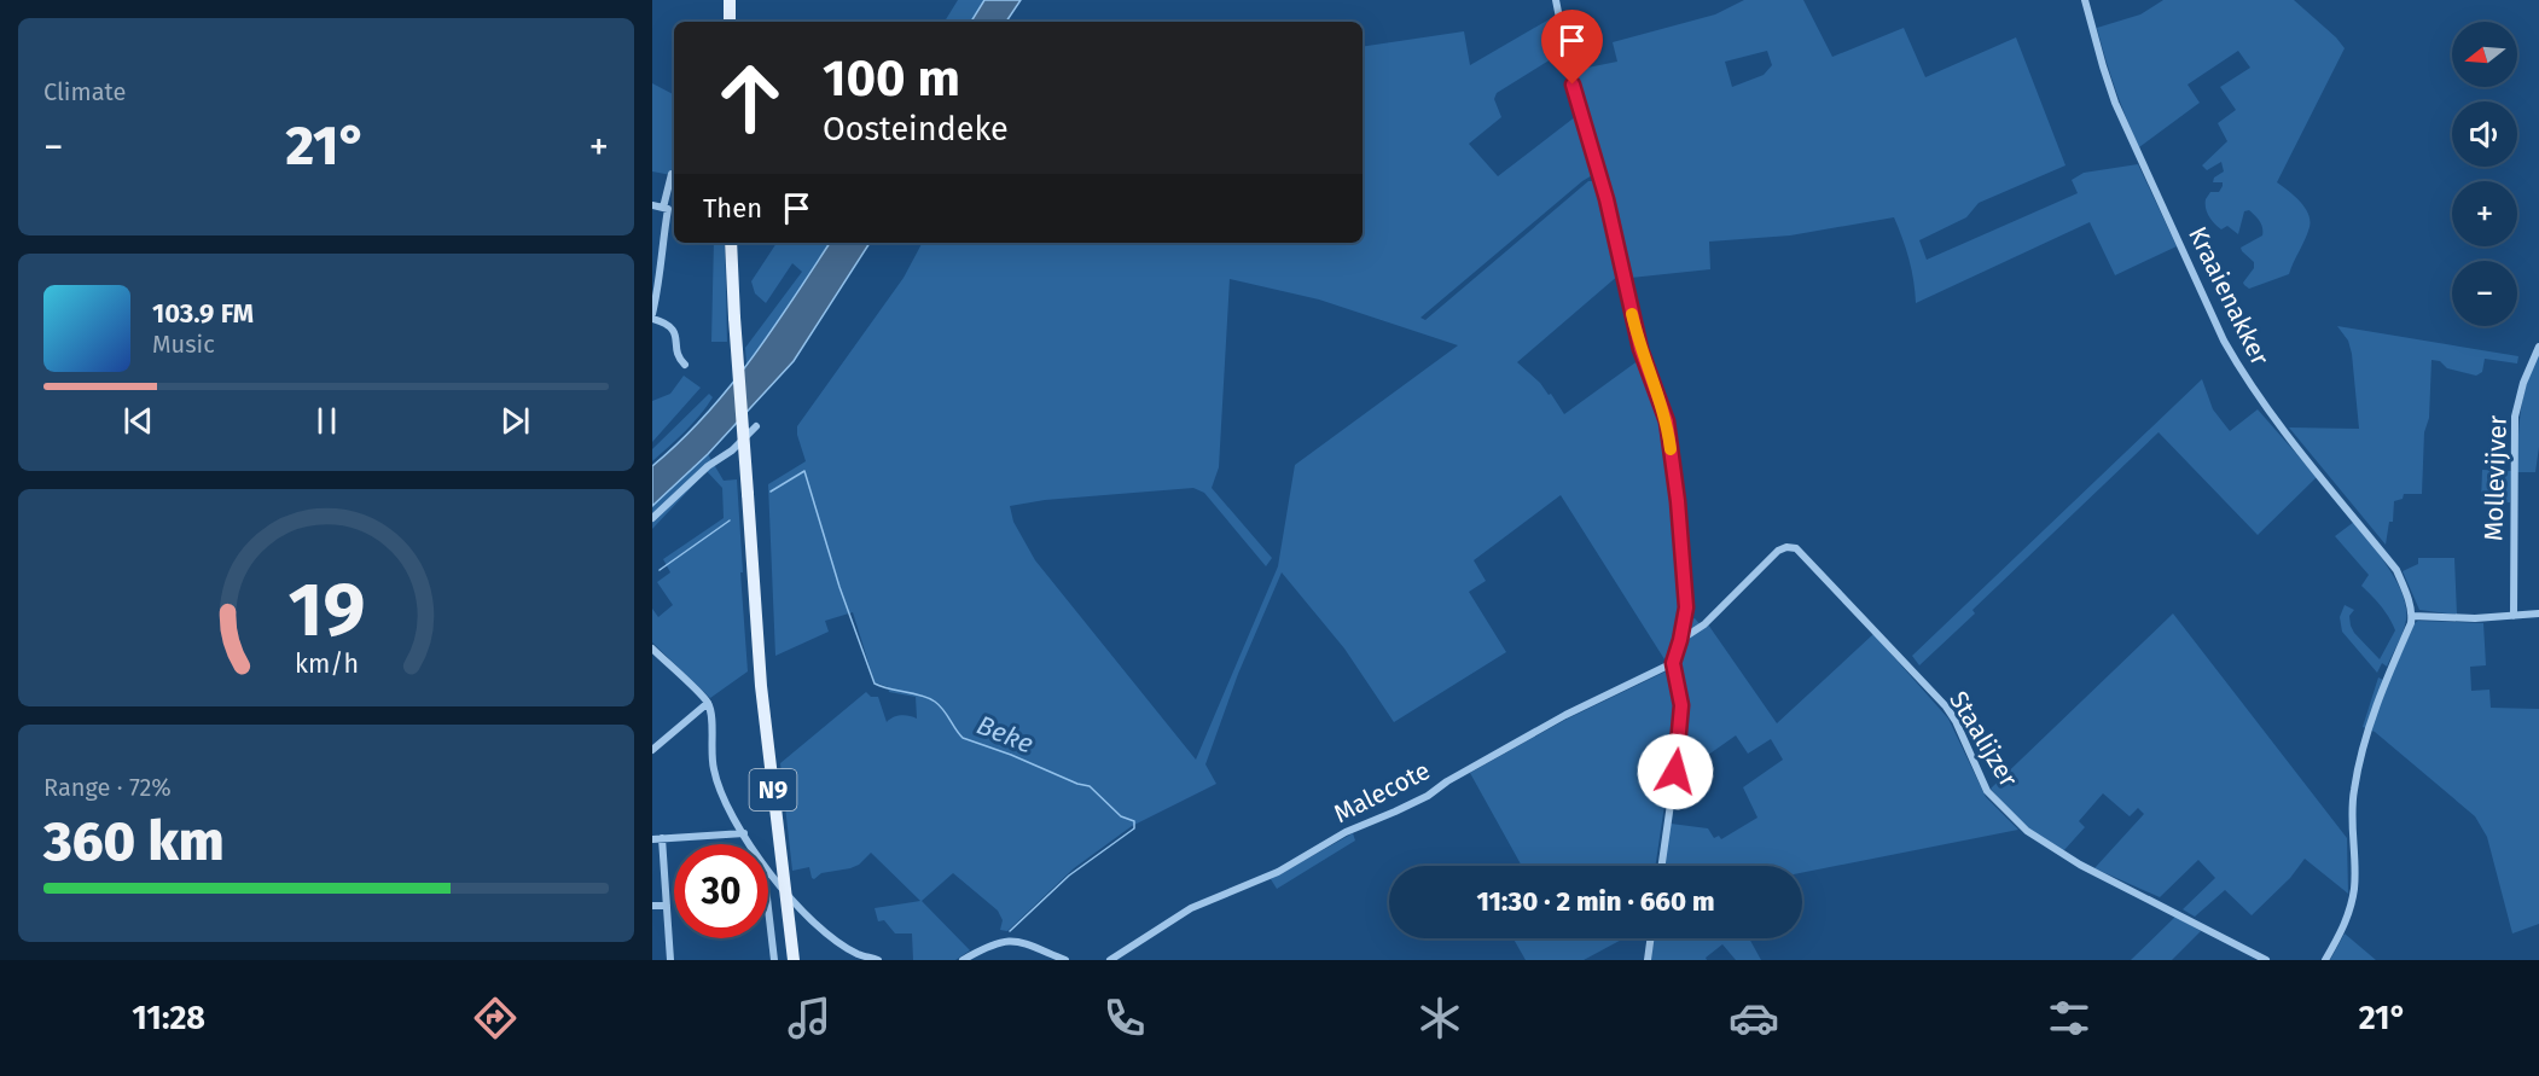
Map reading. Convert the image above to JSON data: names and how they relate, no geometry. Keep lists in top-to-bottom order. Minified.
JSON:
{"streets":{"main road":["N9"],"street":["Kraaienakker","Mollevijver","Staalijzer","Malecote"]},"water":["Beke"],"north":"left","page":{"tile":["Climate",["Range · 72%","360 km"]],"map_buttons":["+","−"],"turn":["100 m","Oosteindeke"],"heat":["−","21°","+"],"then":"Then","song":["103.9 FM","Music"],"limit":"30","trip":"11:30 · 2 min · 660 m","tabs":["11:28","21°"],"gauge":["19","km/h"]}}
